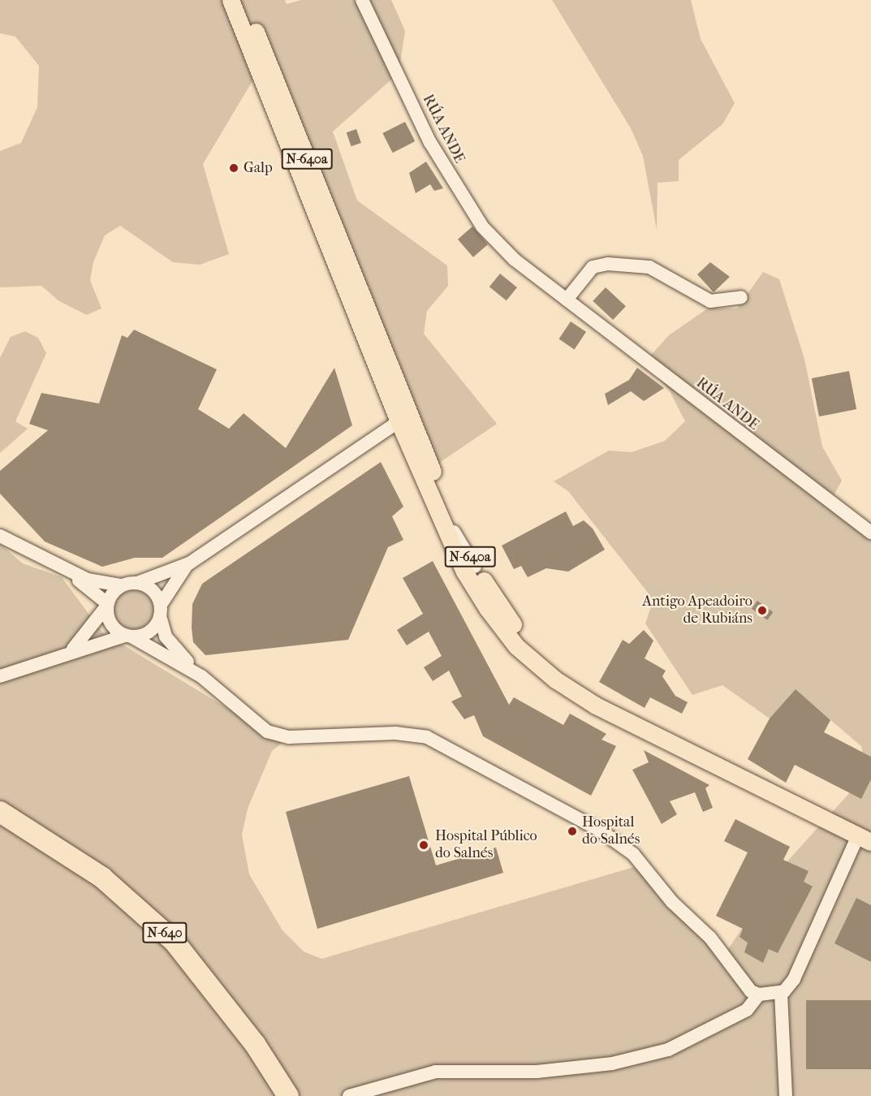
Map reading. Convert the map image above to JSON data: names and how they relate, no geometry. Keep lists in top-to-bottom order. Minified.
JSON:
{"streets":{"highway":["N-640"],"main road":["N-640a"],"street":["RÚA ANDE"]},"places":["Galp","Antigo Apeadoiro de Rubiáns","Hospital do Salnés","Hospital Público do Salnés"]}
